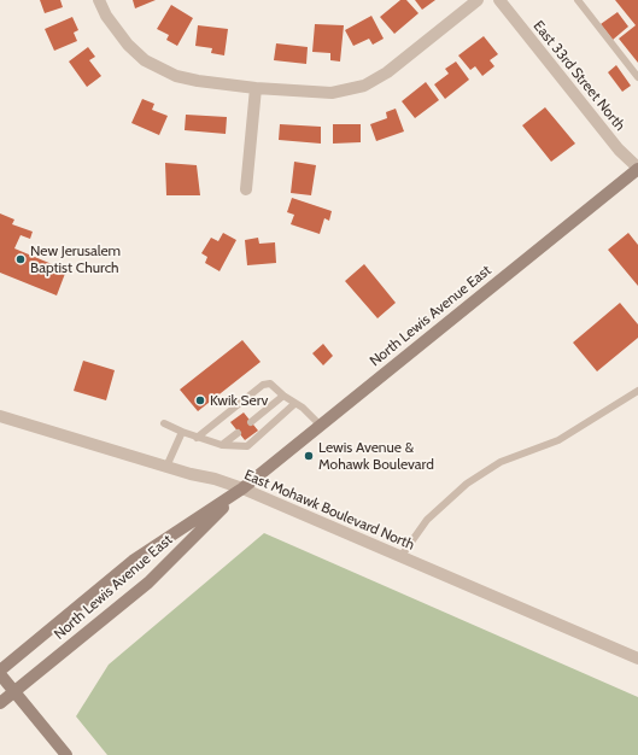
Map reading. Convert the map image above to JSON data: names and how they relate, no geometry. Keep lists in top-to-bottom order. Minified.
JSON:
{"streets":{"main road":["North Lewis Avenue East"],"street":["East 33rd Street North","East Mohawk Boulevard North"]},"crossings":[["East 33rd Street North","North Lewis Avenue East"],["North Lewis Avenue East","East Mohawk Boulevard North"]],"places":["New Jerusalem Baptist Church","Kwik Serv","Lewis Avenue & Mohawk Boulevard"]}
